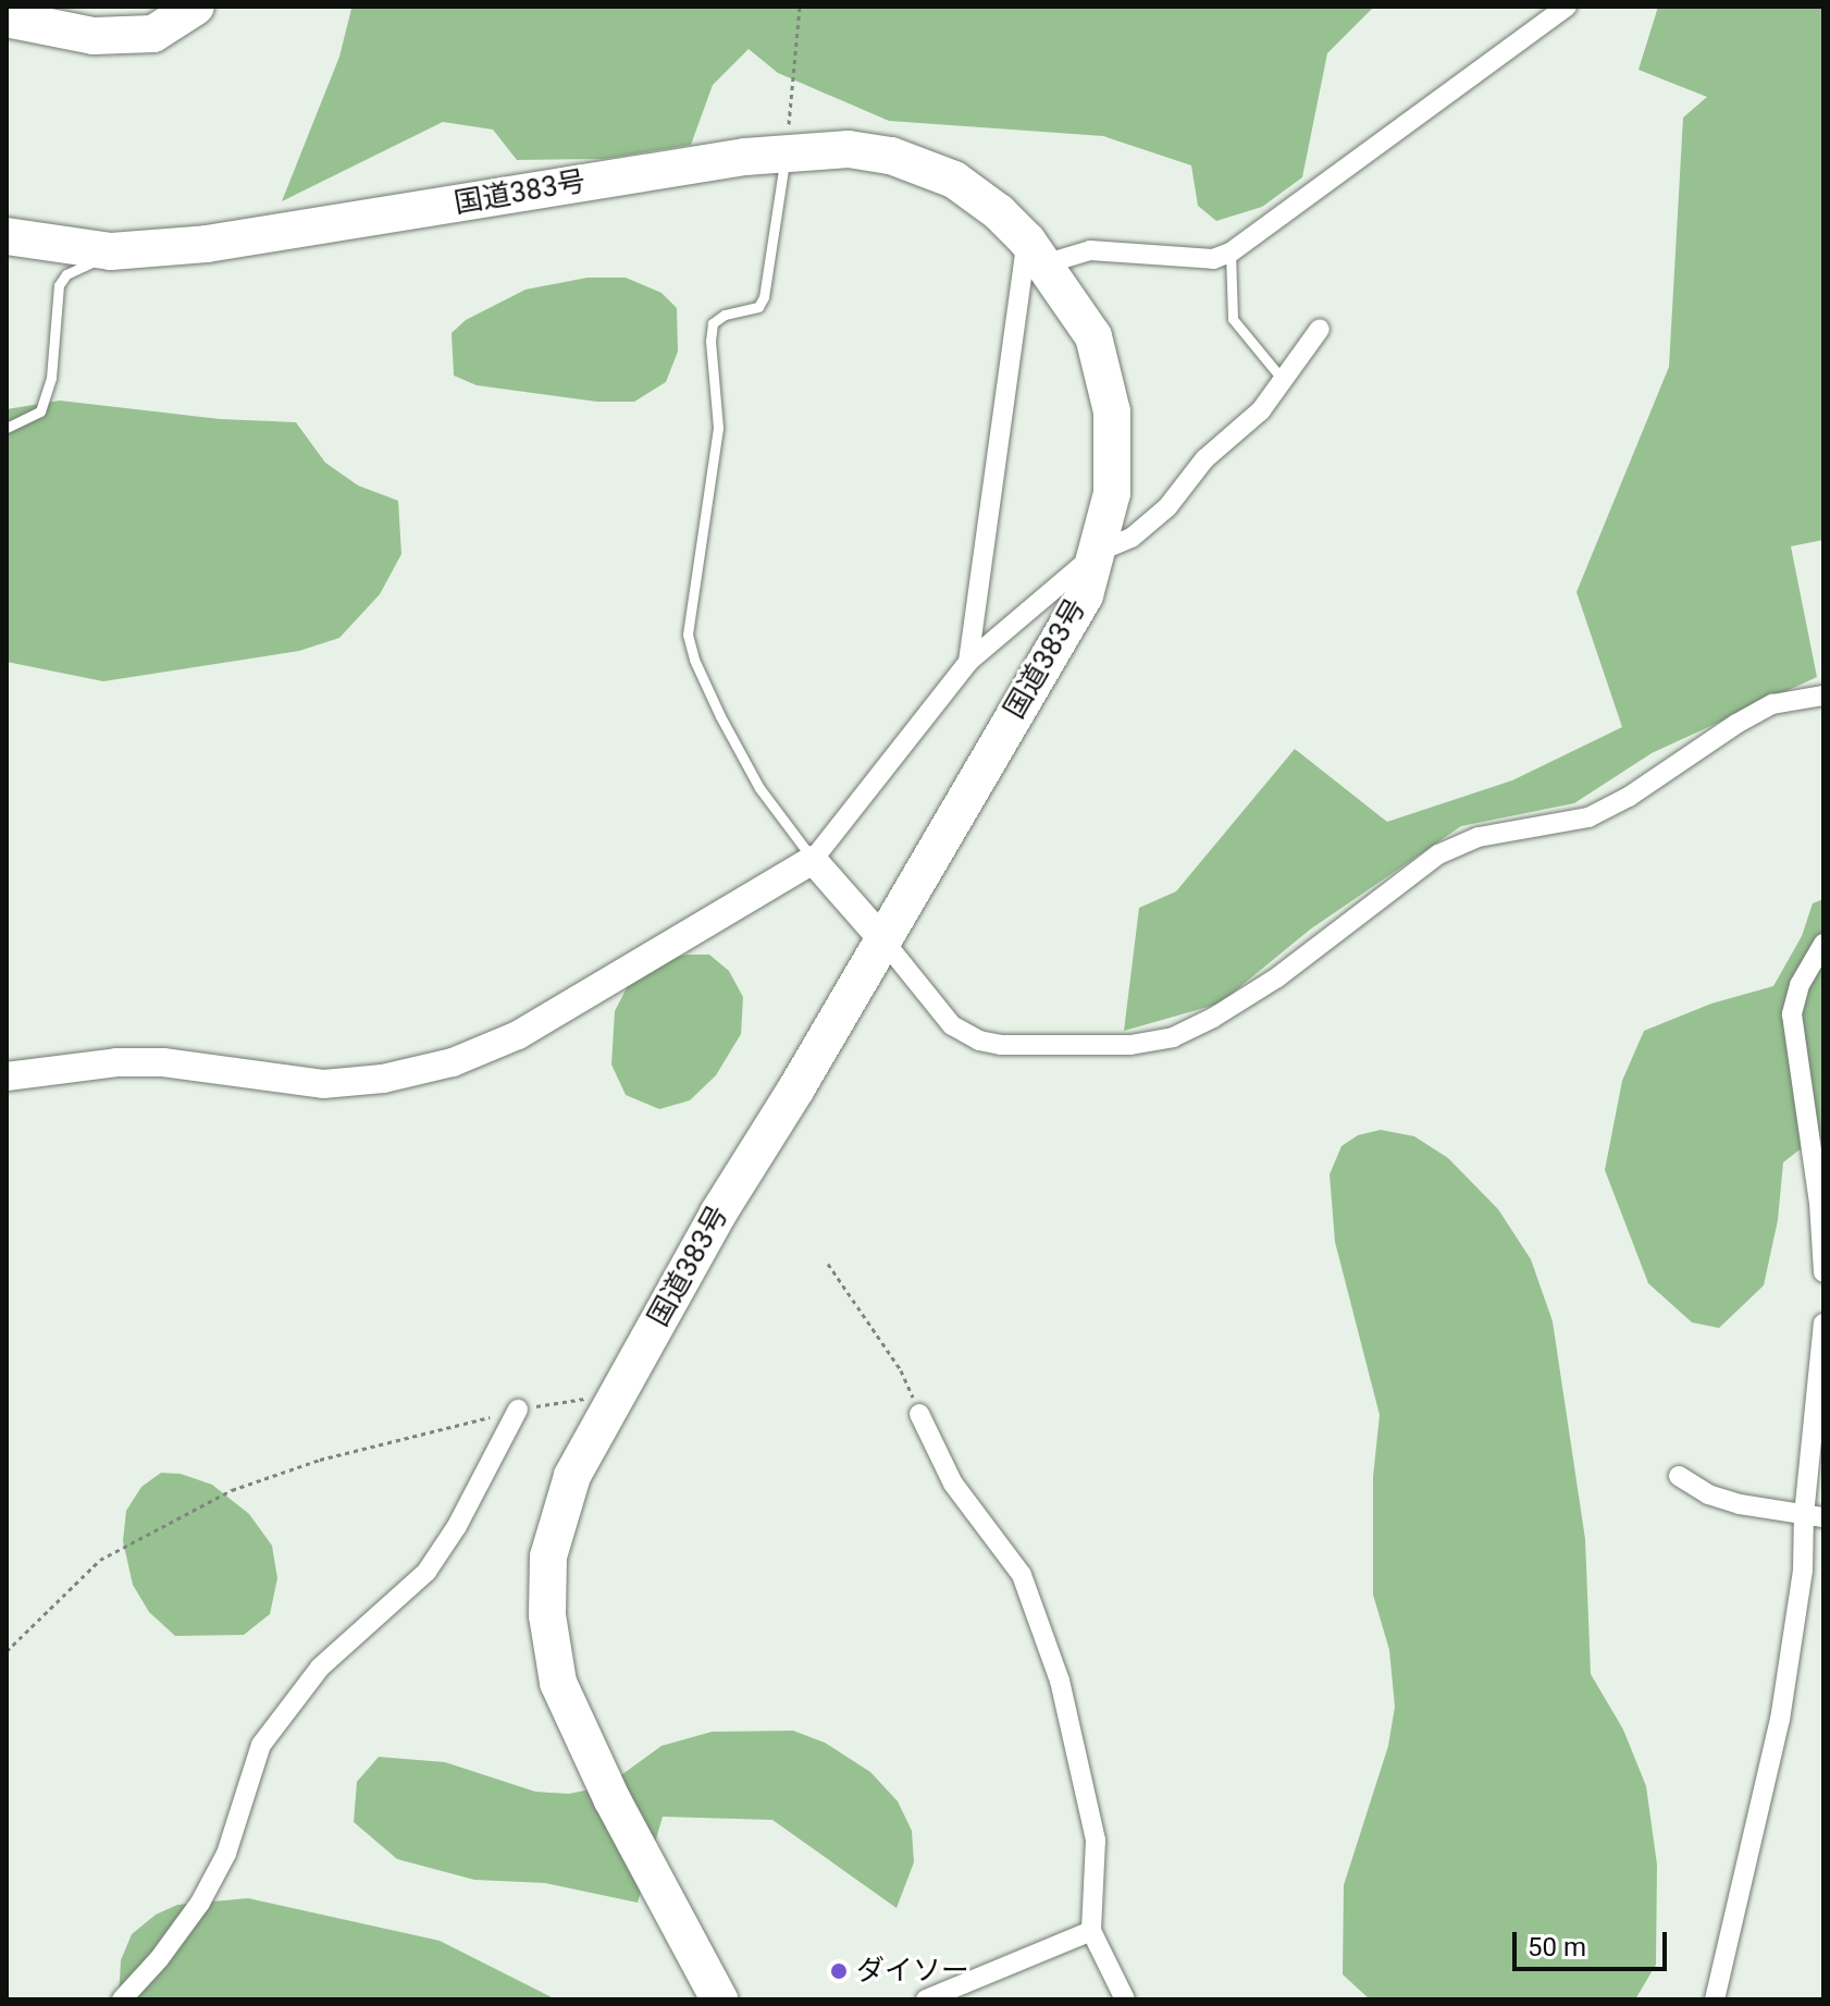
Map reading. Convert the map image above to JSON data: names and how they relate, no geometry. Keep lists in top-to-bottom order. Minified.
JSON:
{"streets":{"highway":["国道383号"]},"places":["ダイソー"],"scale_bar":"50 m"}
